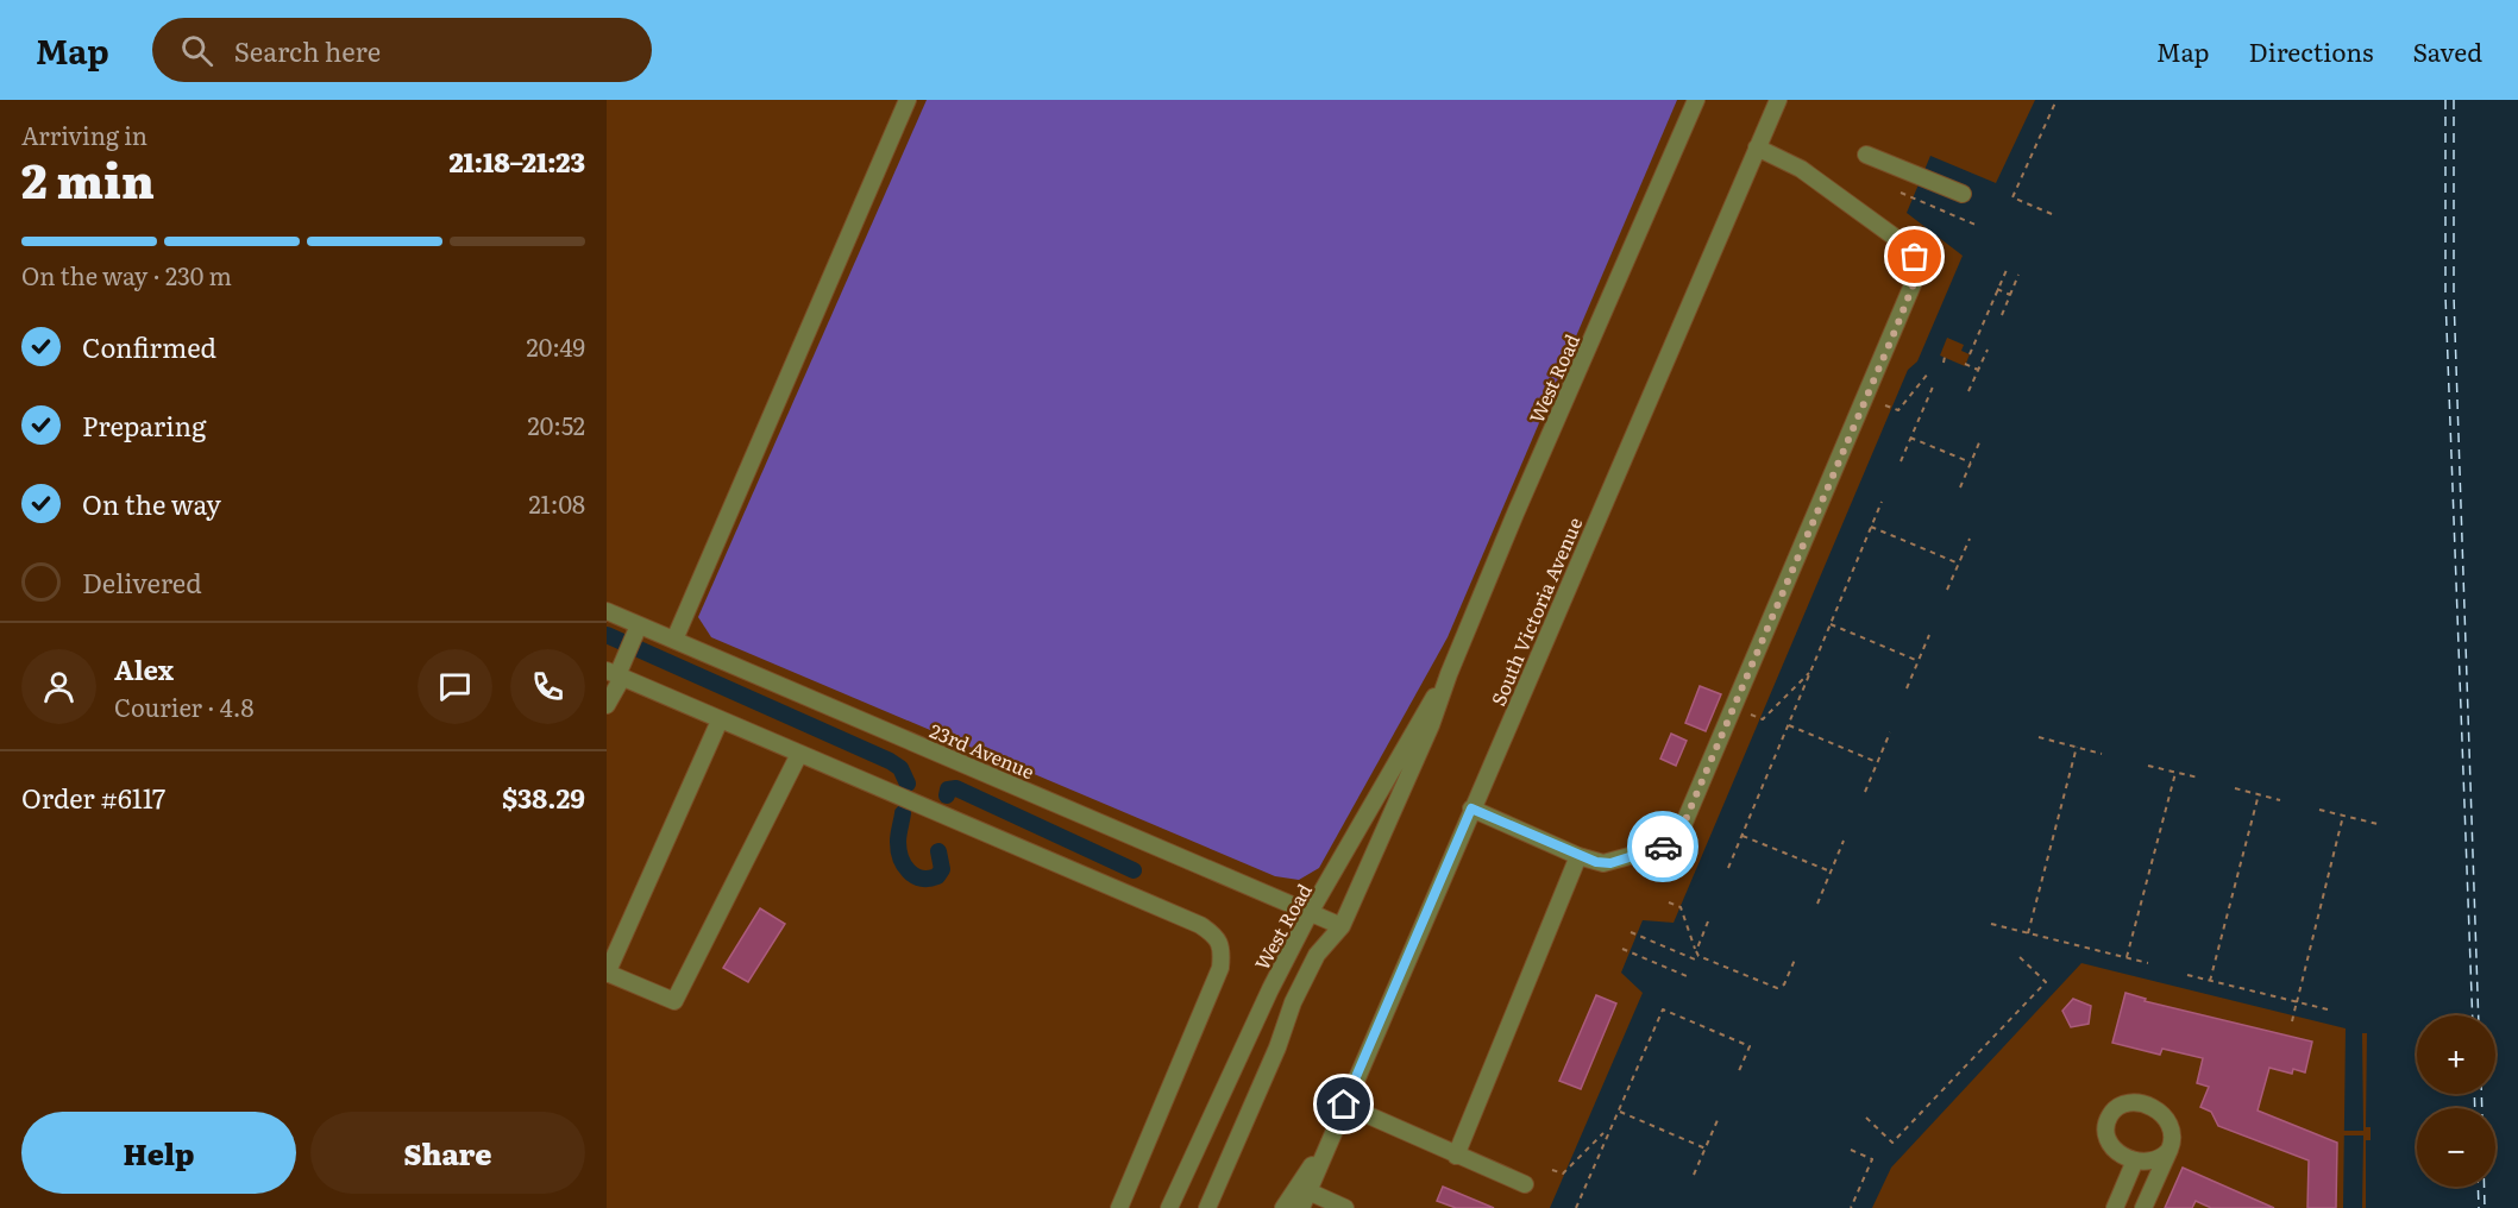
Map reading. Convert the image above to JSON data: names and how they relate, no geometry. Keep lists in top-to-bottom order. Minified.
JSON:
{"streets":{"street":["West Road","South Victoria Avenue","23rd Avenue"]},"crossings":[["West Road","23rd Avenue"]],"page":{"header":"Map","search":"Search here","nav":["Map","Directions","Saved"],"heading":["2 min","Arriving in","21:18–21:23"],"panel":["Alex","Courier · 4.8","Order #6117","$38.29"],"bar":"On the way · 230 m","list":[["Confirmed","20:49"],["Preparing","20:52"],["On the way","21:08"],"Delivered"],"map_buttons":["+","−"],"buttons":["Help","Share"]}}
